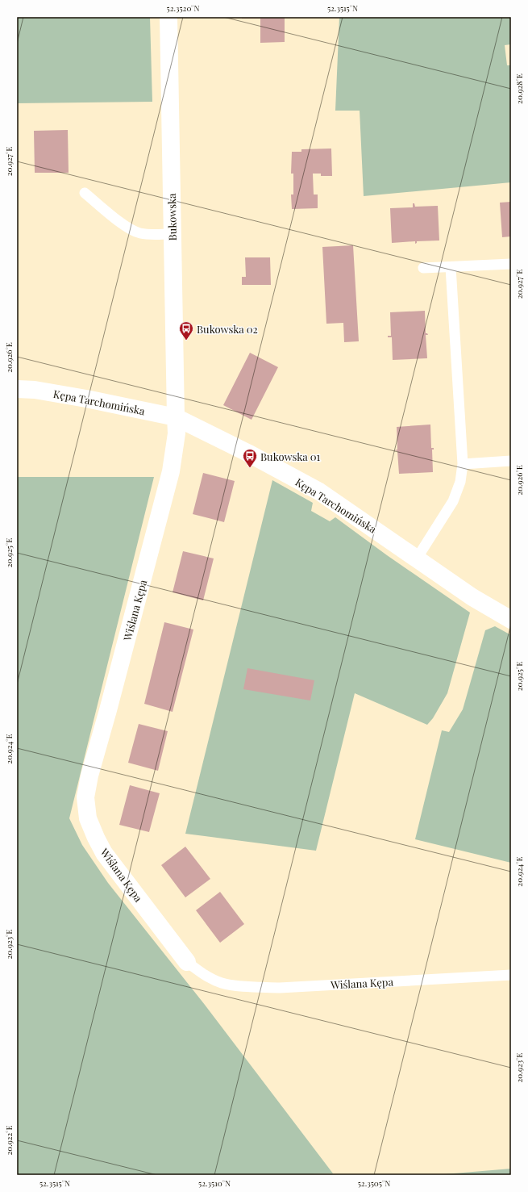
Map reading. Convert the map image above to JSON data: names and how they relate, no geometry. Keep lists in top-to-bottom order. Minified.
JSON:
{"streets":{"street":["Bukowska","Kępa Tarchomińska","Wiślana Kępa"]},"crossings":[["Bukowska","Kępa Tarchomińska"],["Bukowska","Wiślana Kępa"],["Kępa Tarchomińska","Wiślana Kępa"]],"places":{"bus stop":["Bukowska 02","Bukowska 01"]},"coordinates":["52.3520°N","52.3515°N","20.928°E","20.927°E","20.926°E","20.925°E","20.924°E","20.923°E","20.922°E","52.3510°N","52.3505°N"]}
